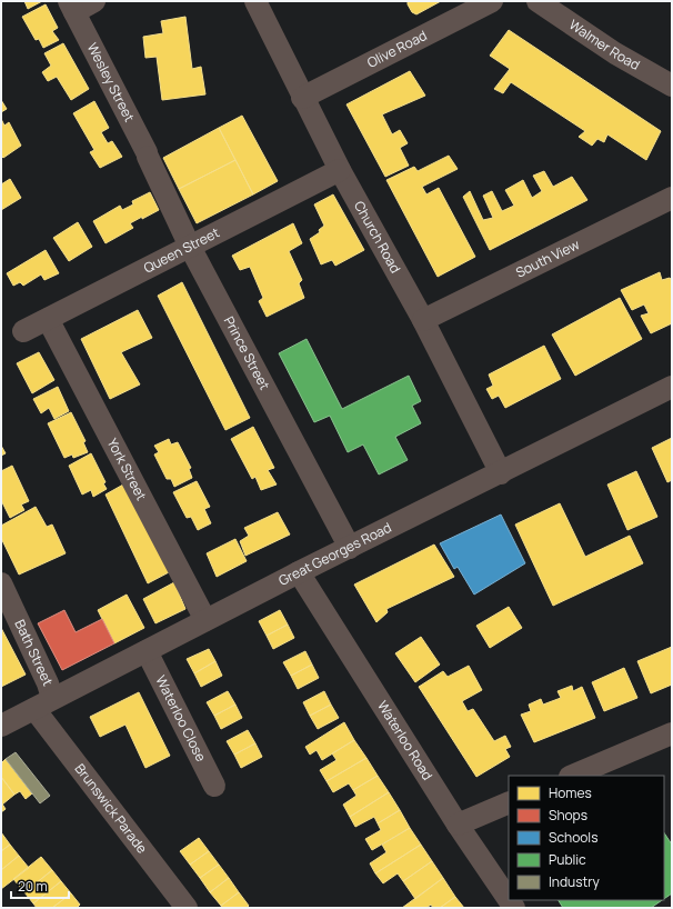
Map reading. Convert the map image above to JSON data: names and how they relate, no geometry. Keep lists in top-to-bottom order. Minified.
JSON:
{"streets":{"street":["Walmer Road","Olive Road","Wesley Street","Church Road","Queen Street","South View","Prince Street","York Street","Great Georges Road","Bath Street","Waterloo Close","Waterloo Road","Brunswick Parade"]},"crossings":[["Olive Road","Church Road"],["Wesley Street","Prince Street"],["Church Road","Queen Street"],["Church Road","South View"],["Church Road","Great Georges Road"],["Queen Street","Prince Street"],["Queen Street","York Street"],["Prince Street","Great Georges Road"],["York Street","Great Georges Road"],["Great Georges Road","Bath Street"],["Great Georges Road","Waterloo Close"],["Great Georges Road","Waterloo Road"],["Great Georges Road","Brunswick Parade"],["Bath Street","Brunswick Parade"]],"legend":["Homes","Shops","Schools","Public","Industry"],"scale_bar":"20 m"}
